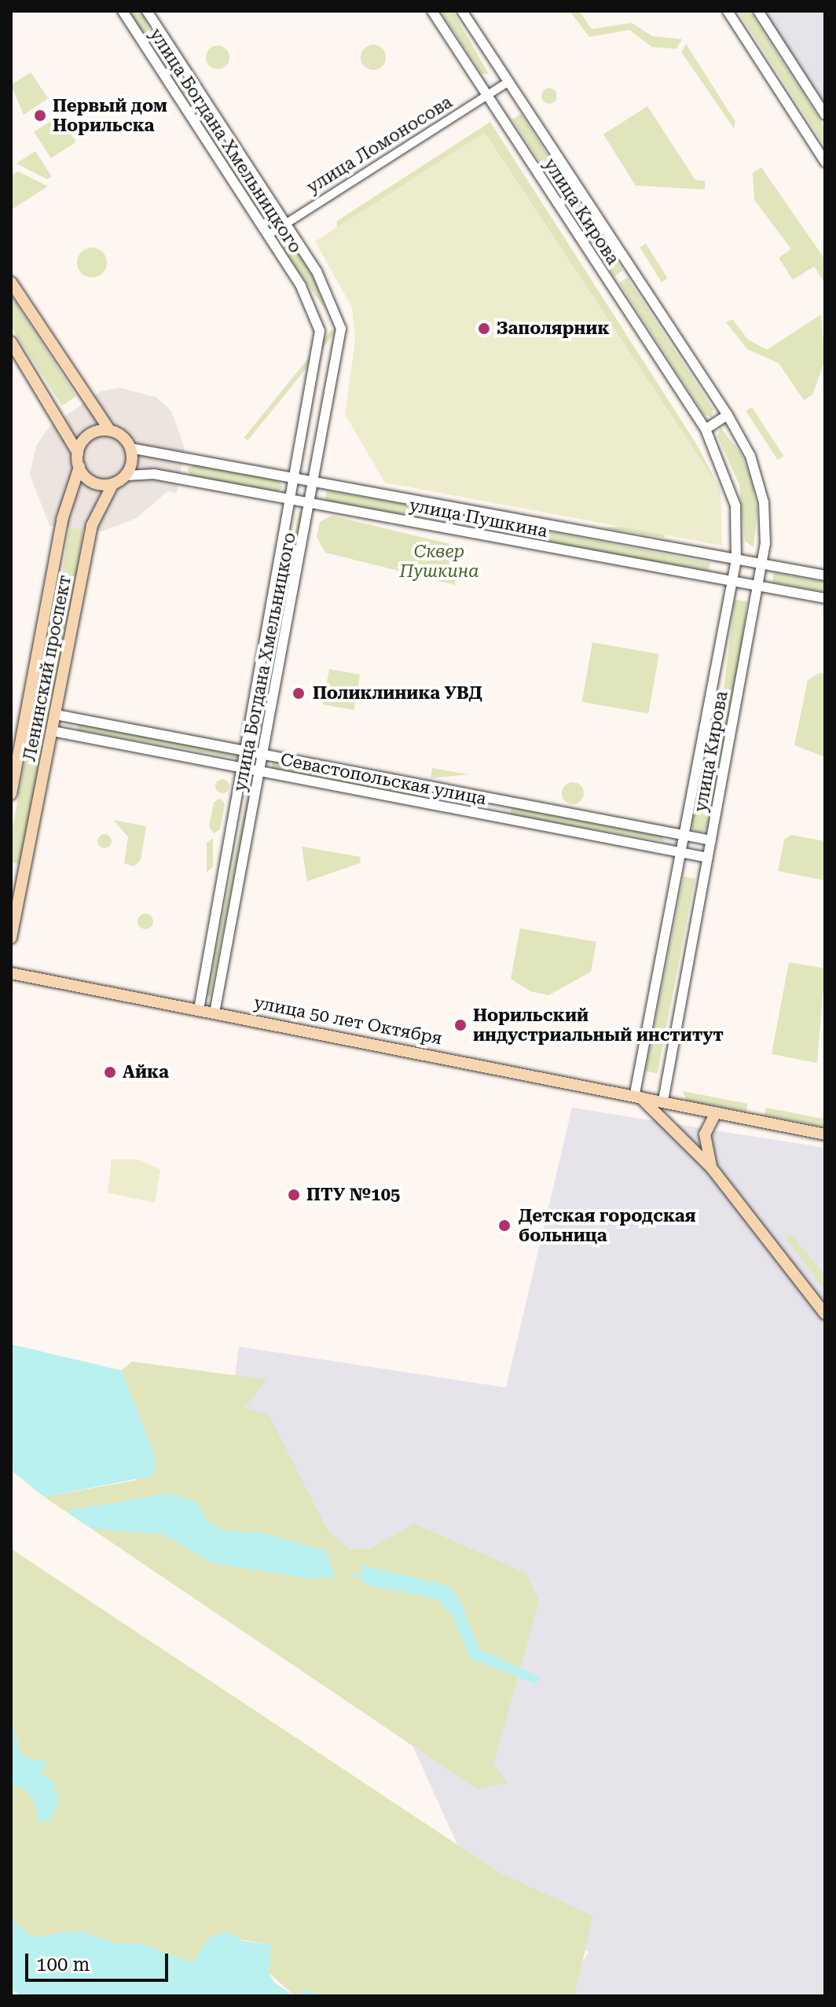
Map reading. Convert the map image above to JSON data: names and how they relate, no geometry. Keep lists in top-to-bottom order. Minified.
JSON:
{"streets":{"main road":["Ленинский проспект","улица 50 лет Октября"],"street":["улица Богдана Хмельницкого","улица Ломоносова","улица Кирова","улица Пушкина","Севастопольская улица"]},"crossings":[["улица Богдана Хмельницкого","улица Ломоносова"],["улица Богдана Хмельницкого","улица Пушкина"],["улица Богдана Хмельницкого","Севастопольская улица"],["улица Богдана Хмельницкого","улица 50 лет Октября"],["улица Ломоносова","улица Кирова"],["улица Кирова","улица Пушкина"],["улица Кирова","Севастопольская улица"],["улица Кирова","улица 50 лет Октября"],["улица Пушкина","Ленинский проспект"],["Ленинский проспект","Севастопольская улица"]],"parks":["Сквер Пушкина"],"places":["Первый дом Норильска","Заполярник","Поликлиника УВД","Норильский индустриальный институт","Айка","ПТУ №105","Детская городская больница"],"scale_bar":"100 m"}
